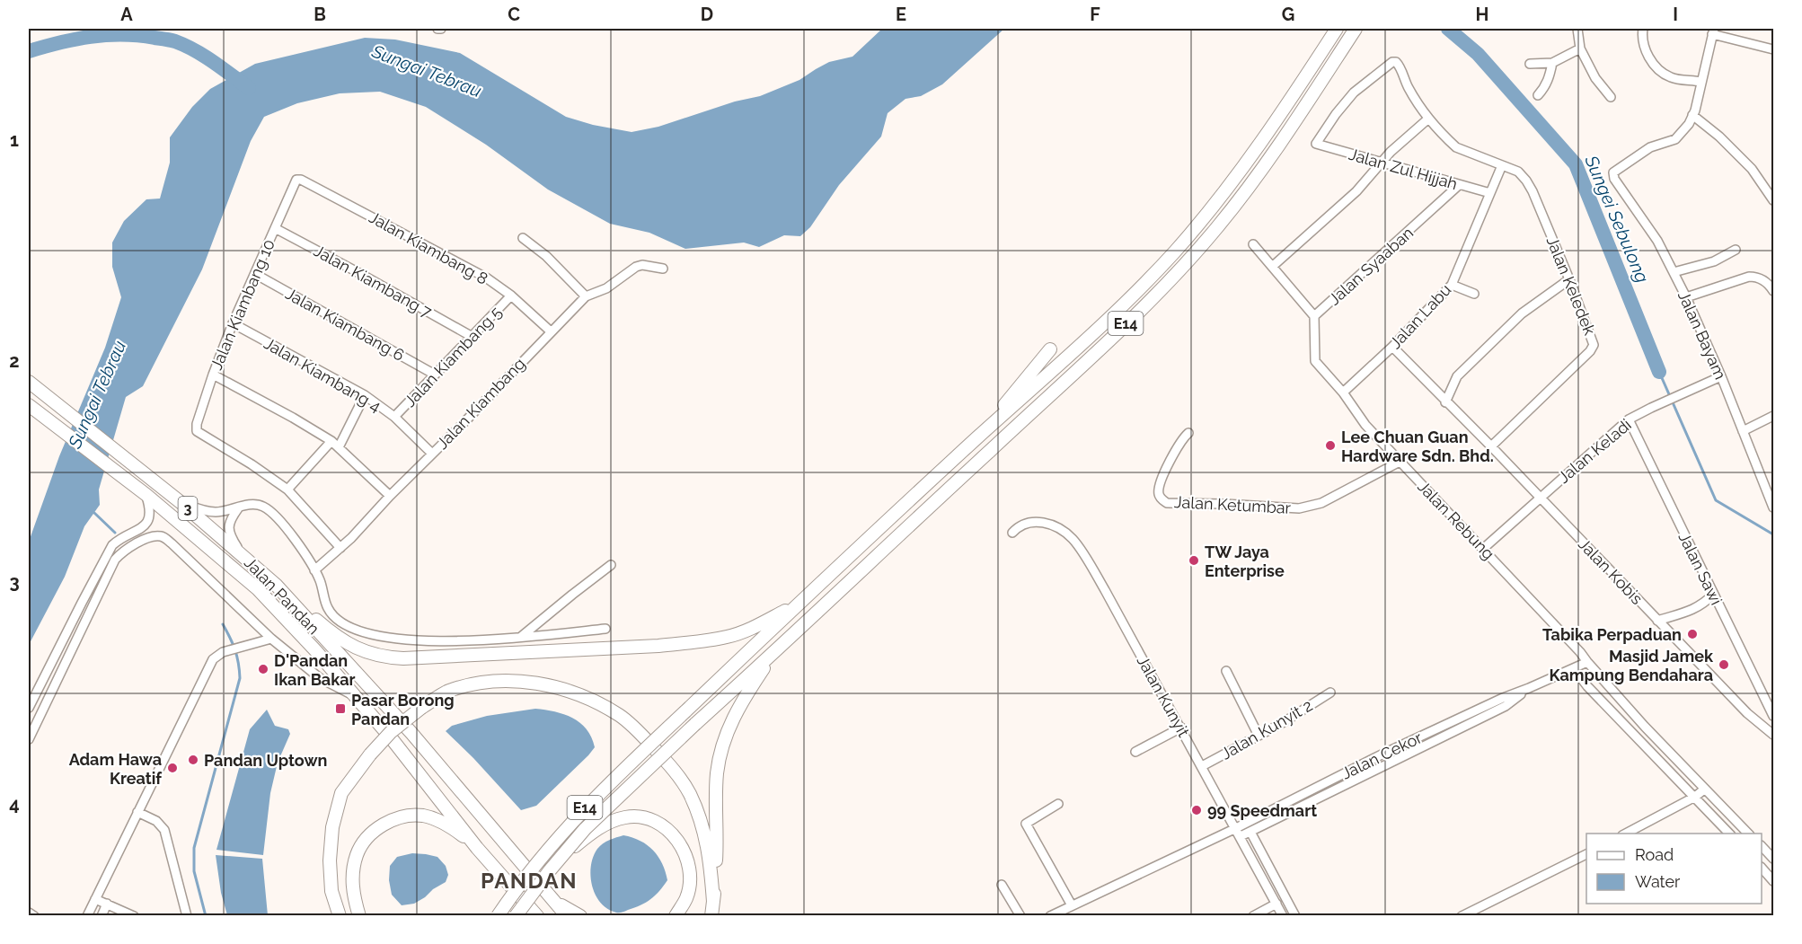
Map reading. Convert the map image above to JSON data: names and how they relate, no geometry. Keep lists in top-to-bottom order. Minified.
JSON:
{"streets":{"highway":["E14","3","Jalan Pandan"],"street":["Jalan Zul Hijjah","Jalan Kiambang 8","Jalan Syaaban","Jalan Kiambang 7","Jalan Keledek","Jalan Kiambang 10","Jalan Labu","Jalan Kiambang 6","Jalan Bayam","Jalan Kiambang 5","Jalan Kiambang 4","Jalan Kiambang","Jalan Keladi","Jalan Ketumbar","Jalan Rebung","Jalan Sawi","Jalan Kobis","Jalan Kunyit","Jalan Kunyit 2","Jalan Cekor"]},"crossings":[["Jalan Zul Hijjah","Jalan Syaaban"],["Jalan Zul Hijjah","Jalan Keledek"],["Jalan Zul Hijjah","Jalan Labu"],["Jalan Kiambang 8","Jalan Kiambang 10"],["Jalan Kiambang 8","Jalan Kiambang 5"],["Jalan Kiambang 8","Jalan Kiambang"],["Jalan Syaaban","Jalan Rebung"],["Jalan Kiambang 7","Jalan Kiambang 10"],["Jalan Kiambang 7","Jalan Kiambang 5"],["Jalan Keledek","Jalan Labu"],["Jalan Keledek","Jalan Kobis"],["Jalan Kiambang 10","Jalan Kiambang 6"],["Jalan Kiambang 10","Jalan Kiambang 4"],["Jalan Labu","Jalan Rebung"],["Jalan Labu","Jalan Kobis"],["Jalan Kiambang 6","Jalan Kiambang 5"],["Jalan Bayam","Jalan Keladi"],["Jalan Kiambang 5","Jalan Kiambang 4"],["Jalan Kiambang 4","Jalan Kiambang"],["Jalan Keladi","Jalan Rebung"],["Jalan Keladi","Jalan Sawi"],["Jalan Keladi","Jalan Kobis"],["Jalan Ketumbar","Jalan Rebung"],["Jalan Rebung","Jalan Cekor"],["Jalan Kunyit","Jalan Kunyit 2"],["Jalan Kunyit","Jalan Cekor"]],"districts":["PANDAN"],"water":["Sungai Tebrau","Sungei Sebulong"],"places":{"other":["Lee Chuan Guan Hardware Sdn. Bhd.","TW Jaya Enterprise","Tabika Perpaduan","Masjid Jamek Kampung Bendahara","D'Pandan Ikan Bakar","Pandan Uptown","Adam Hawa Kreatif","99 Speedmart"],"transit":["Pasar Borong Pandan"]},"legend":["Road","Water"],"grid":{"columns":["A","B","C","D","E","F","G","H","I"],"rows":["1","2","3","4"]}}
